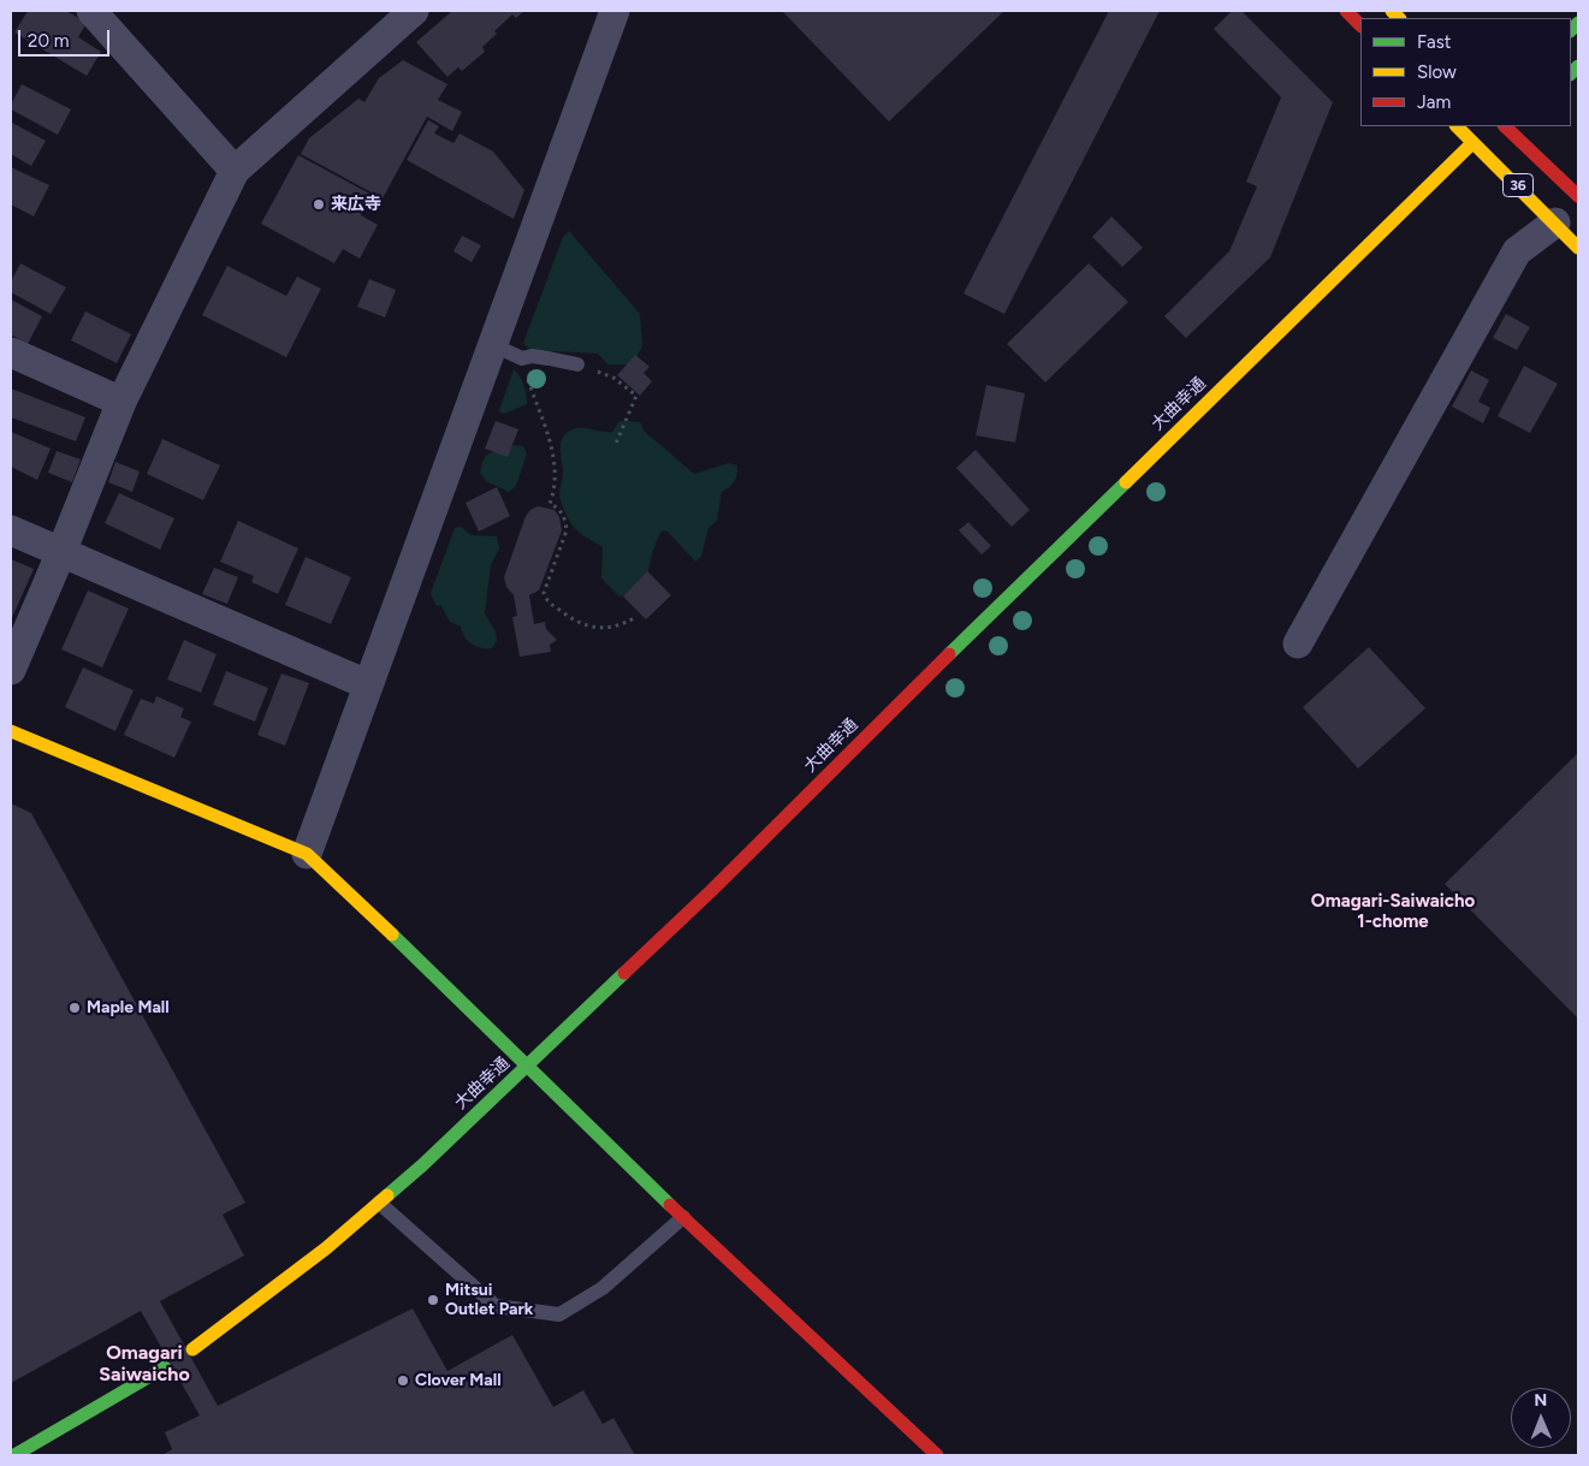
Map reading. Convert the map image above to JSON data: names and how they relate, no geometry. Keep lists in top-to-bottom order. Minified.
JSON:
{"streets":{"main road":["36","大曲幸通"]},"crossings":[["36","大曲幸通"]],"districts":["Omagari-Saiwaicho 1-chome","Omagari Saiwaicho"],"places":["来広寺","Maple Mall","Mitsui Outlet Park","Clover Mall"],"legend":["Fast","Slow","Jam"],"scale_bar":"20 m","north":"top"}
